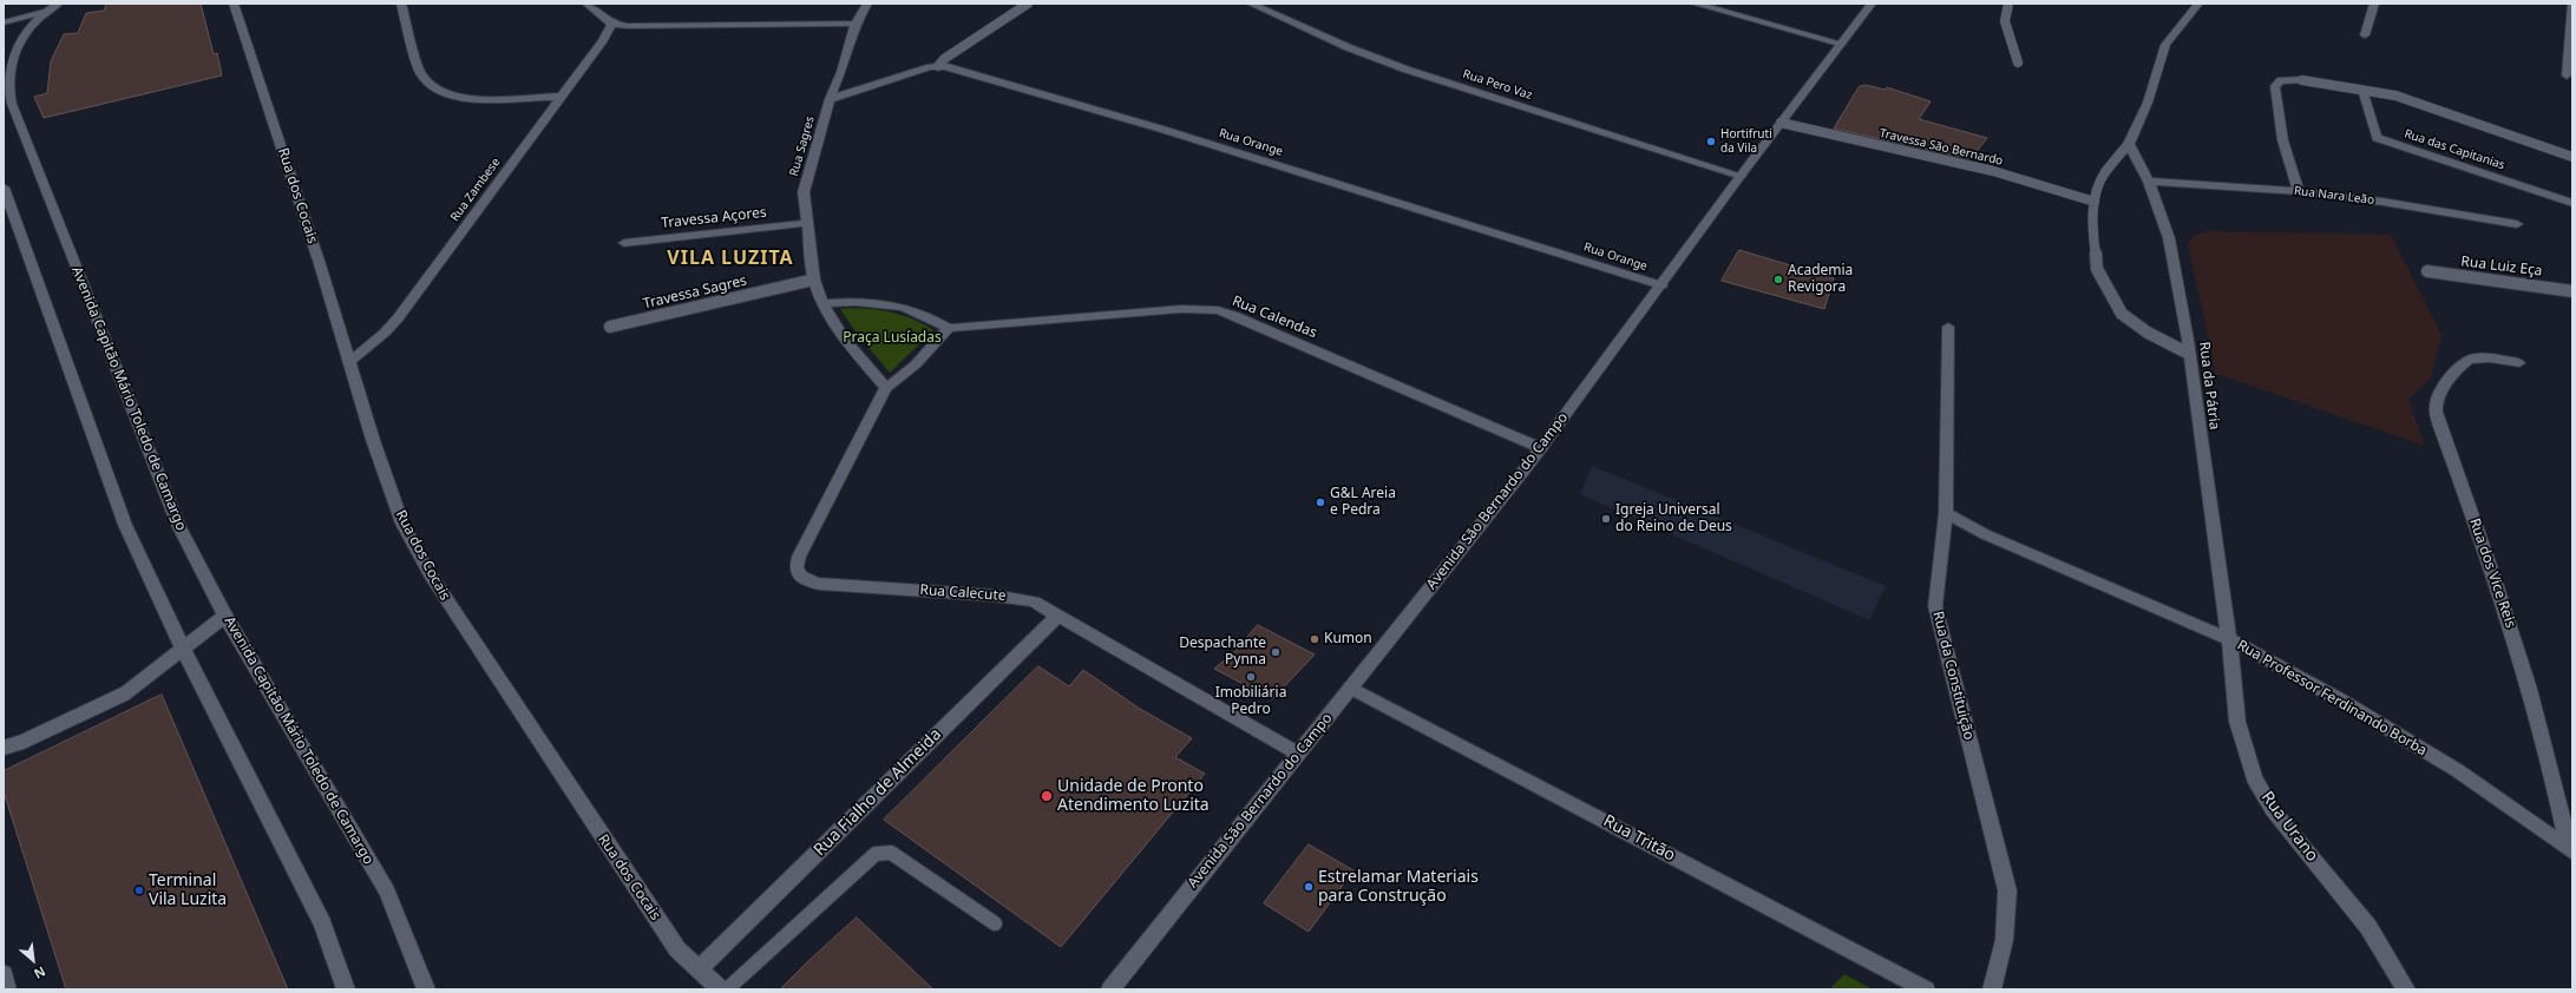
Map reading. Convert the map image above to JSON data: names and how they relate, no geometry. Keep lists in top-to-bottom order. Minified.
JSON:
{"streets":{"street":["Rua Pero Vaz","Rua Orange","Rua Sagres","Rua das Capitanias","Rua Zambese","Rua dos Cocais","Rua Nara Leão","Travessa Açores","Rua Calendas","Rua da Pátria","Avenida Capitão Mário Toledo de Camargo","Avenida São Bernardo do Campo","Rua dos Vice Reis","Rua Calecute","Rua da Constituição","Rua Professor Ferdinando Borba","Rua Fialho de Almeida","Rua Urano","Rua Tritão"],"lane":["Travessa São Bernardo","Rua Luiz Eça","Travessa Sagres"]},"crossings":[["Rua Pero Vaz","Avenida São Bernardo do Campo"],["Rua Orange","Avenida São Bernardo do Campo"],["Rua Sagres","Travessa Açores"],["Rua Sagres","Travessa Sagres"],["Travessa São Bernardo","Avenida São Bernardo do Campo"],["Rua Zambese","Rua dos Cocais"],["Rua dos Cocais","Rua Fialho de Almeida"],["Rua Nara Leão","Rua da Pátria"],["Rua Calendas","Avenida São Bernardo do Campo"],["Rua da Pátria","Rua Professor Ferdinando Borba"],["Rua da Pátria","Rua Urano"],["Avenida São Bernardo do Campo","Rua Calecute"],["Avenida São Bernardo do Campo","Rua Tritão"],["Rua dos Vice Reis","Rua Professor Ferdinando Borba"],["Rua Calecute","Rua Fialho de Almeida"],["Rua da Constituição","Rua Professor Ferdinando Borba"],["Rua Professor Ferdinando Borba","Rua Urano"]],"districts":["VILA LUZITA"],"parks":["Praça Lusíadas"],"places":["Hortifruti da Vila","Academia Revigora","G&L Areia e Pedra","Igreja Universal do Reino de Deus","Kumon","Despachante Pynna","Imobiliária Pedro","Unidade de Pronto Atendimento Luzita","Estrelamar Materiais para Construção","Terminal Vila Luzita"],"north":"bottom right"}
